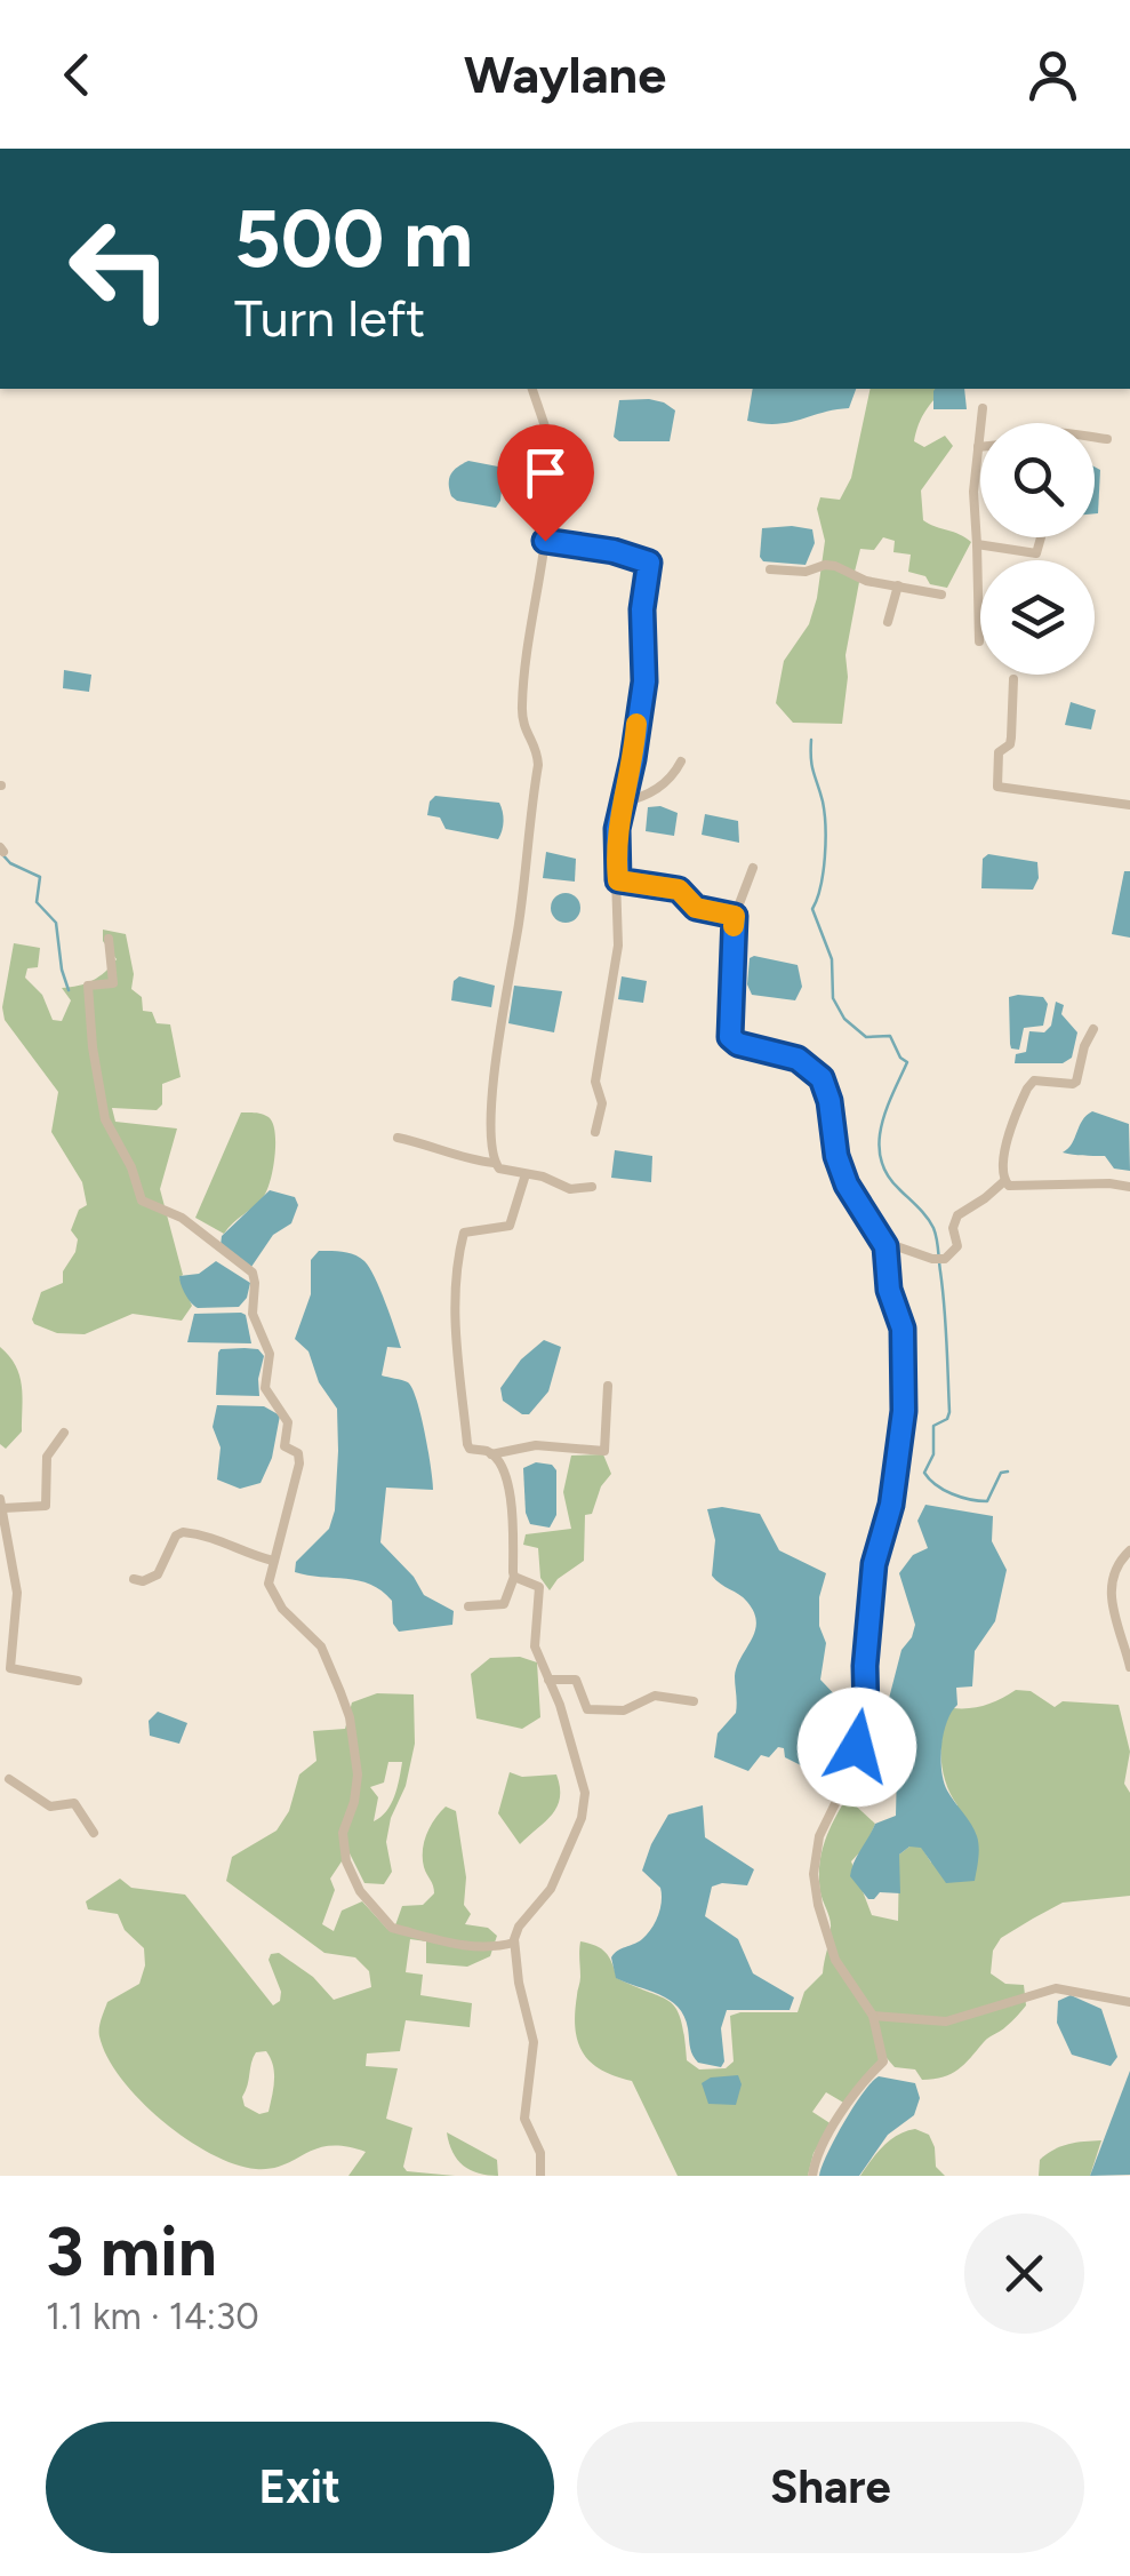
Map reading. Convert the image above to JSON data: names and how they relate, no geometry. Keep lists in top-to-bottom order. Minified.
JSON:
{"page":{"header":"Waylane","turn":["500 m","Turn left"],"heading":["3 min","1.1 km · 14:30"],"buttons":["Exit","Share"]}}
